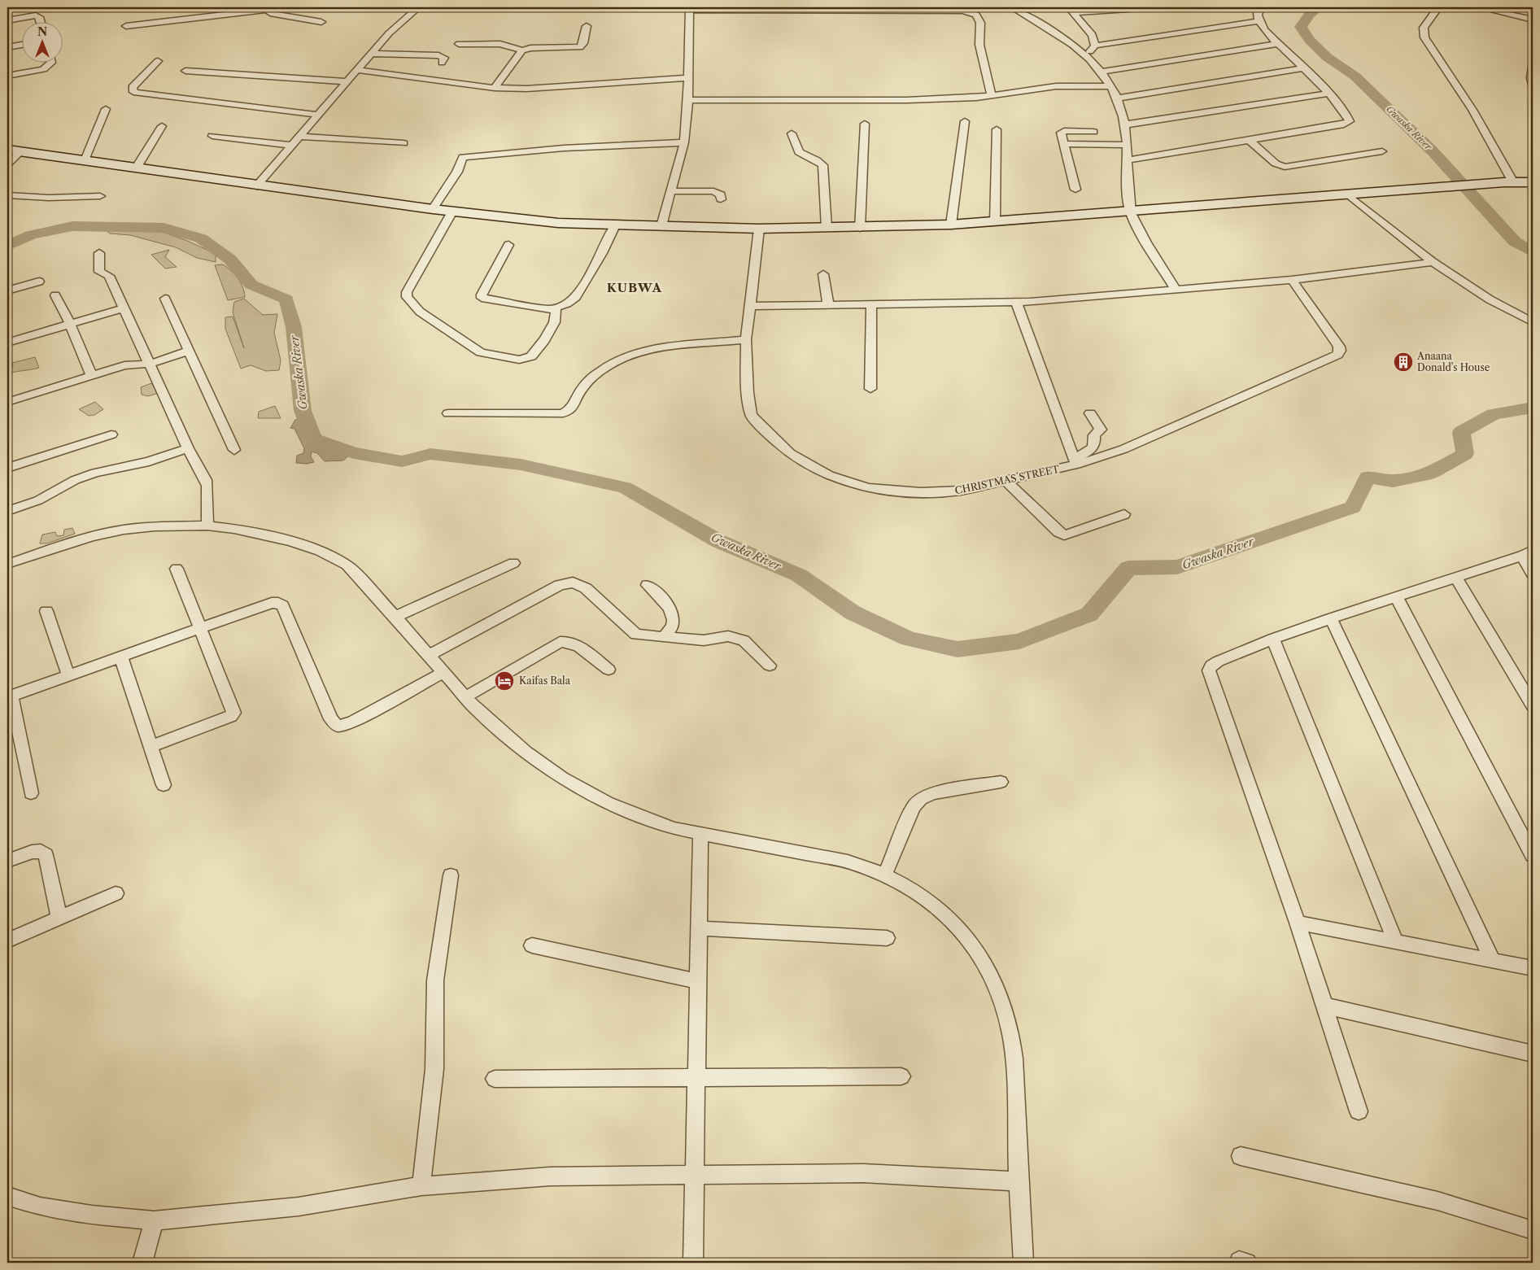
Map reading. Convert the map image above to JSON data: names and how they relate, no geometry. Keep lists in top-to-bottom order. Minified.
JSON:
{"streets":{"street":["CHRISTMAS STREET"]},"districts":["KUBWA"],"water":["Gwaska River"],"places":{"building":["Anaana Donald's House"],"hotel":["Kaifas Bala"]},"north":"top"}
